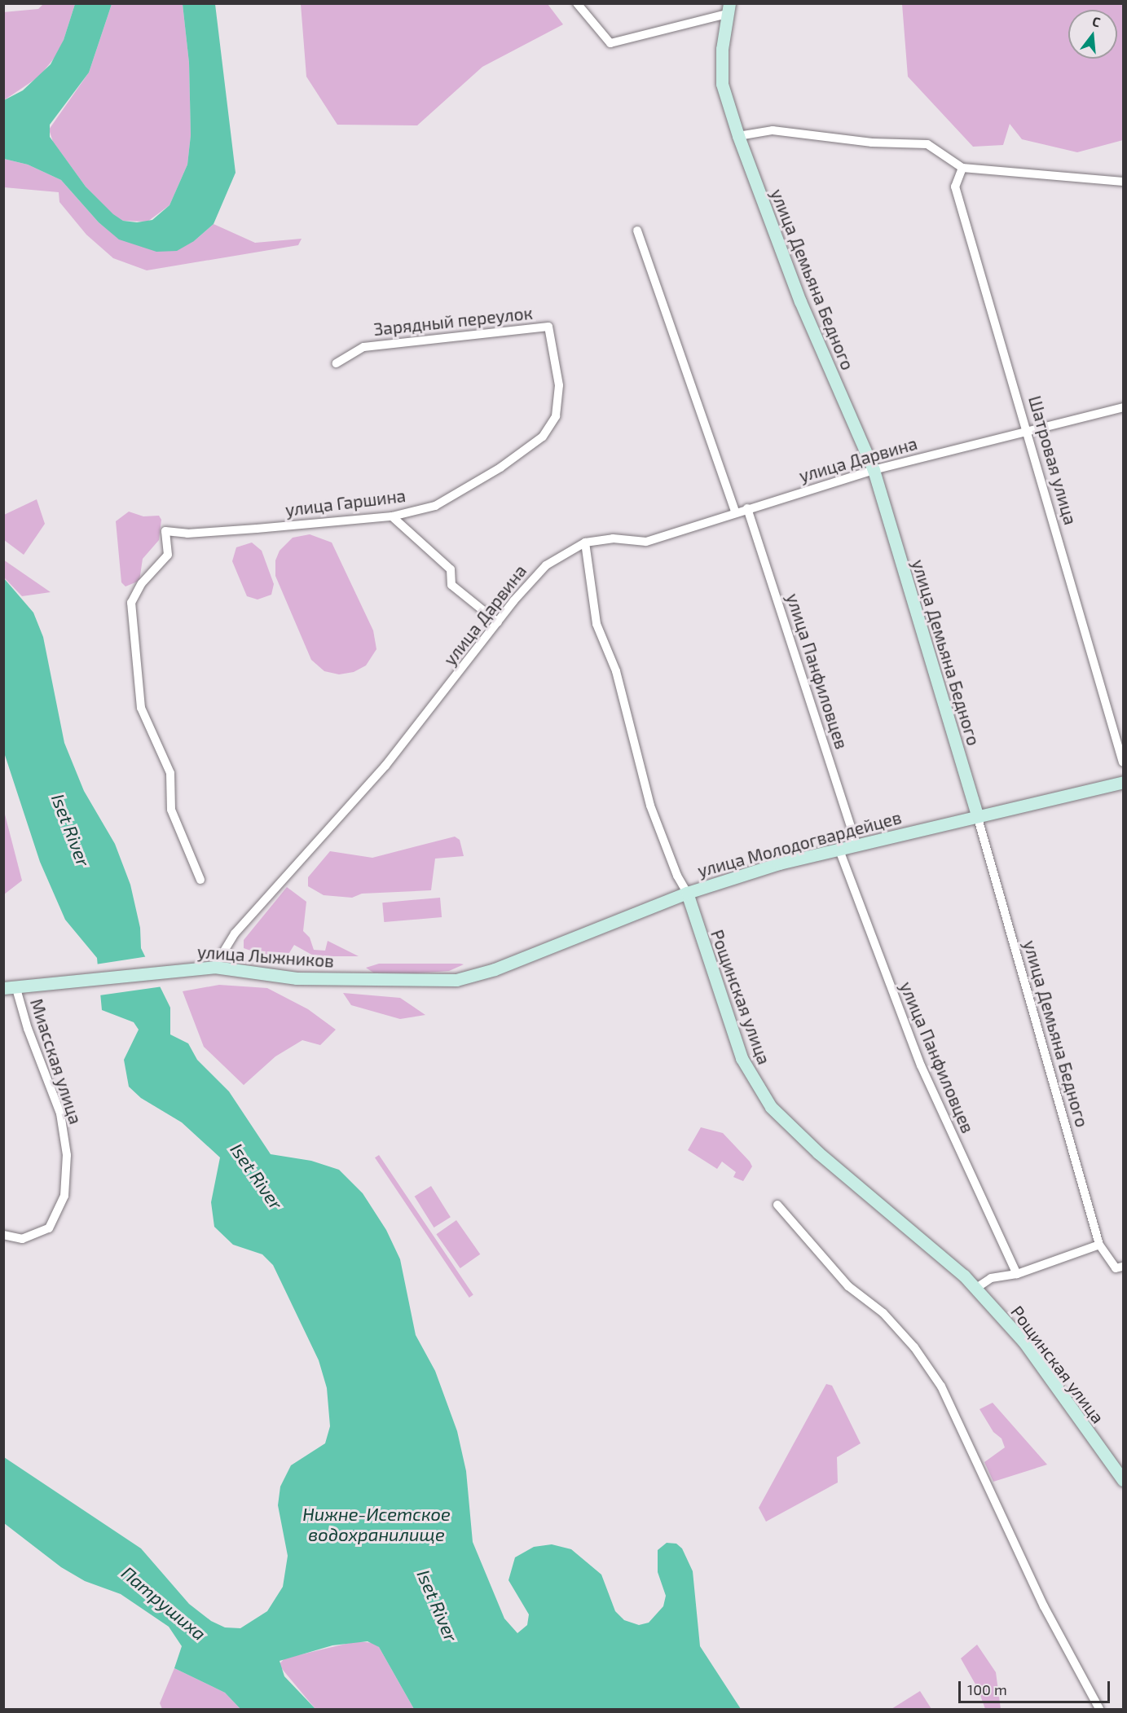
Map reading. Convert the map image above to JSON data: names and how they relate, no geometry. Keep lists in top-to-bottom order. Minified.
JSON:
{"streets":{"street":["улица Демьяна Бедного","Зарядный переулок","улица Дарвина","Шатровая улица","улица Гаршина","улица Панфиловцев","улица Молодогвардейцев","улица Лыжников","Рощинская улица","Миасская улица"]},"crossings":[["улица Демьяна Бедного","улица Дарвина"],["улица Демьяна Бедного","улица Молодогвардейцев"],["Зарядный переулок","улица Гаршина"],["улица Дарвина","Шатровая улица"],["улица Дарвина","улица Панфиловцев"],["улица Дарвина","улица Лыжников"],["улица Дарвина","Рощинская улица"],["улица Панфиловцев","улица Молодогвардейцев"],["улица Молодогвардейцев","улица Лыжников"],["улица Молодогвардейцев","Рощинская улица"],["улица Лыжников","Миасская улица"]],"water":["Iset River","Нижне-Исетское водохранилище","Патрушиха"],"scale_bar":"100 m","north":"top"}
